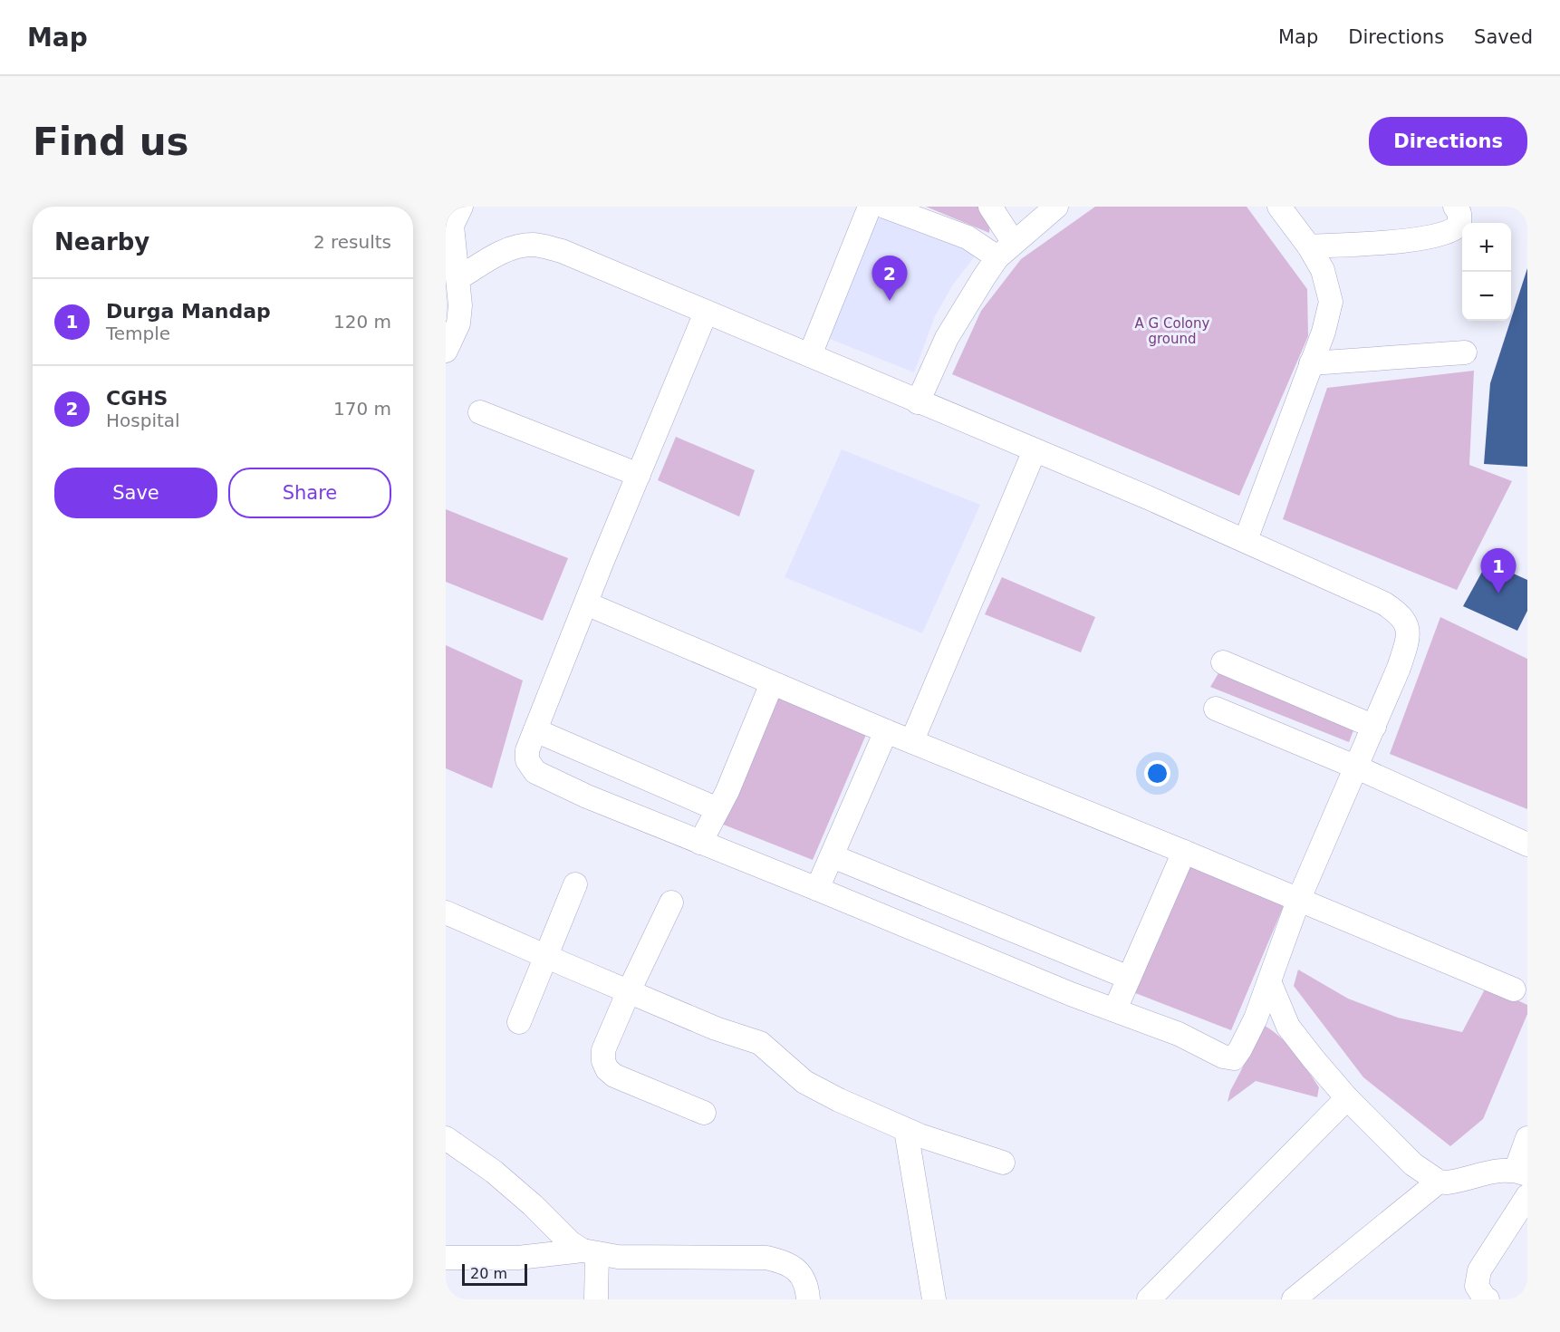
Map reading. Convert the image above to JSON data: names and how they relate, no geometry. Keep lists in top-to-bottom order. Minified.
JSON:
{"parks":["A G Colony ground"],"scale_bar":"20 m","page":{"header":"Map","nav":["Map","Directions","Saved"],"buttons":["Directions",["Save","Share"]],"title":"Find us","heading":["Nearby","2 results"],"map_buttons":["+","−"],"pins":["2","1"],"list":[{"mark":"1","name":"Durga Mandap","note":"Temple","value":"120 m"},{"mark":"2","name":"CGHS","note":"Hospital","value":"170 m"}],"scale":"20 m"}}
